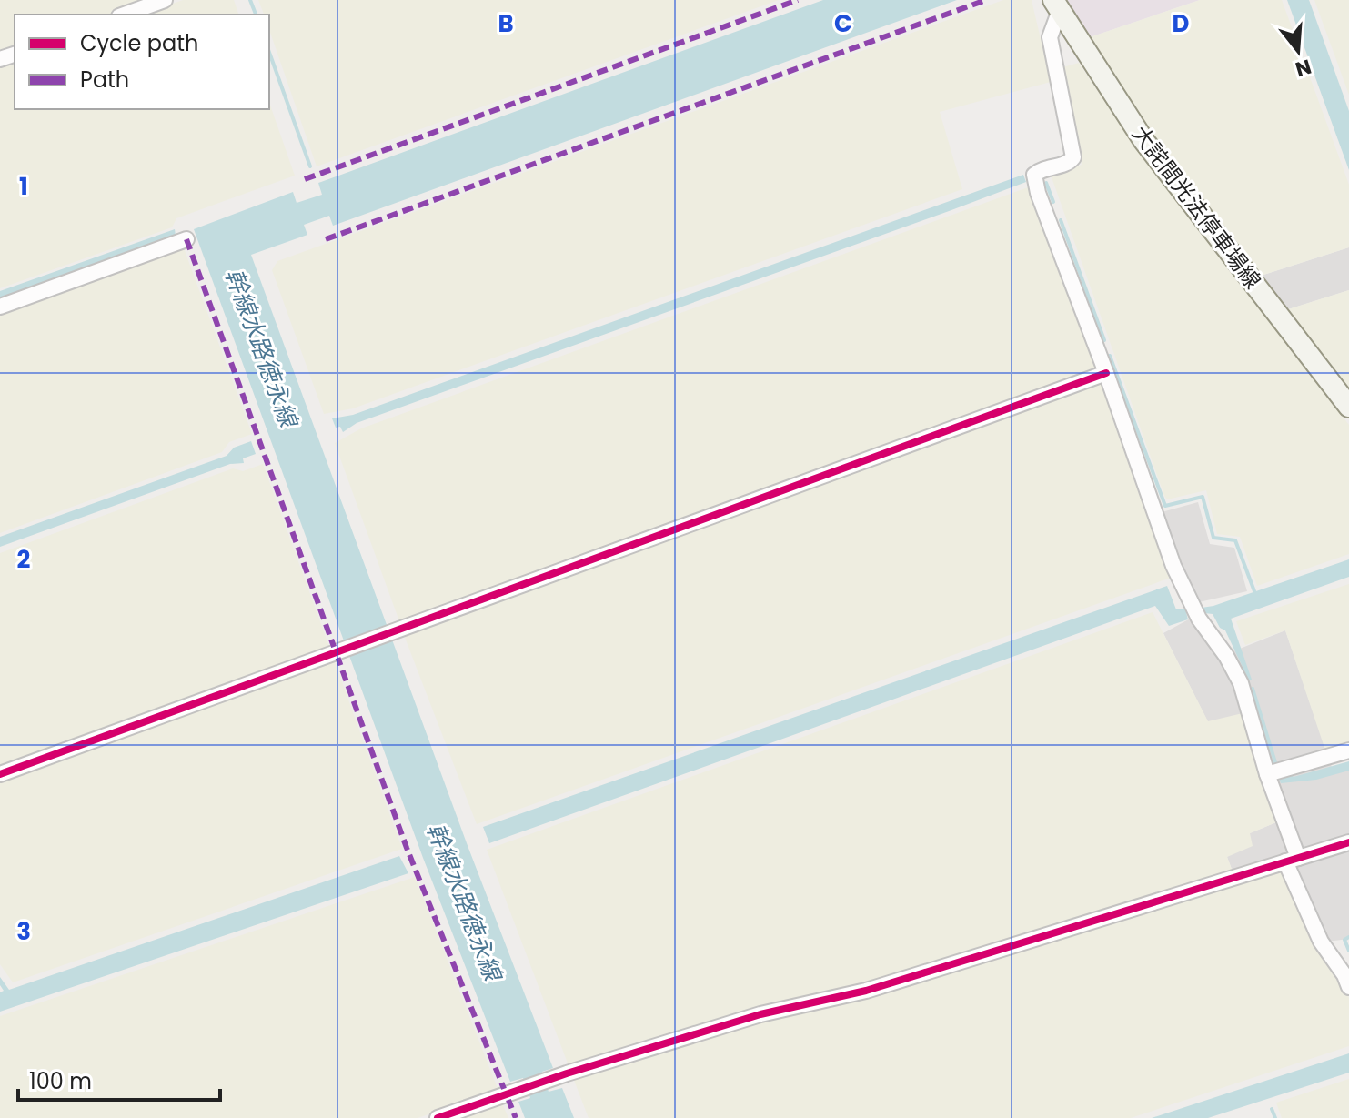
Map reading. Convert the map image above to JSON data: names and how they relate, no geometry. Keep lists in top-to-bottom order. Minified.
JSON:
{"streets":{"main road":["大詫間光法停車場線"]},"water":["幹線水路徳永線"],"legend":["Cycle path","Path"],"scale_bar":"100 m","north":"bottom","grid":{"columns":["B","C","D"],"rows":["1","2","3"]}}
